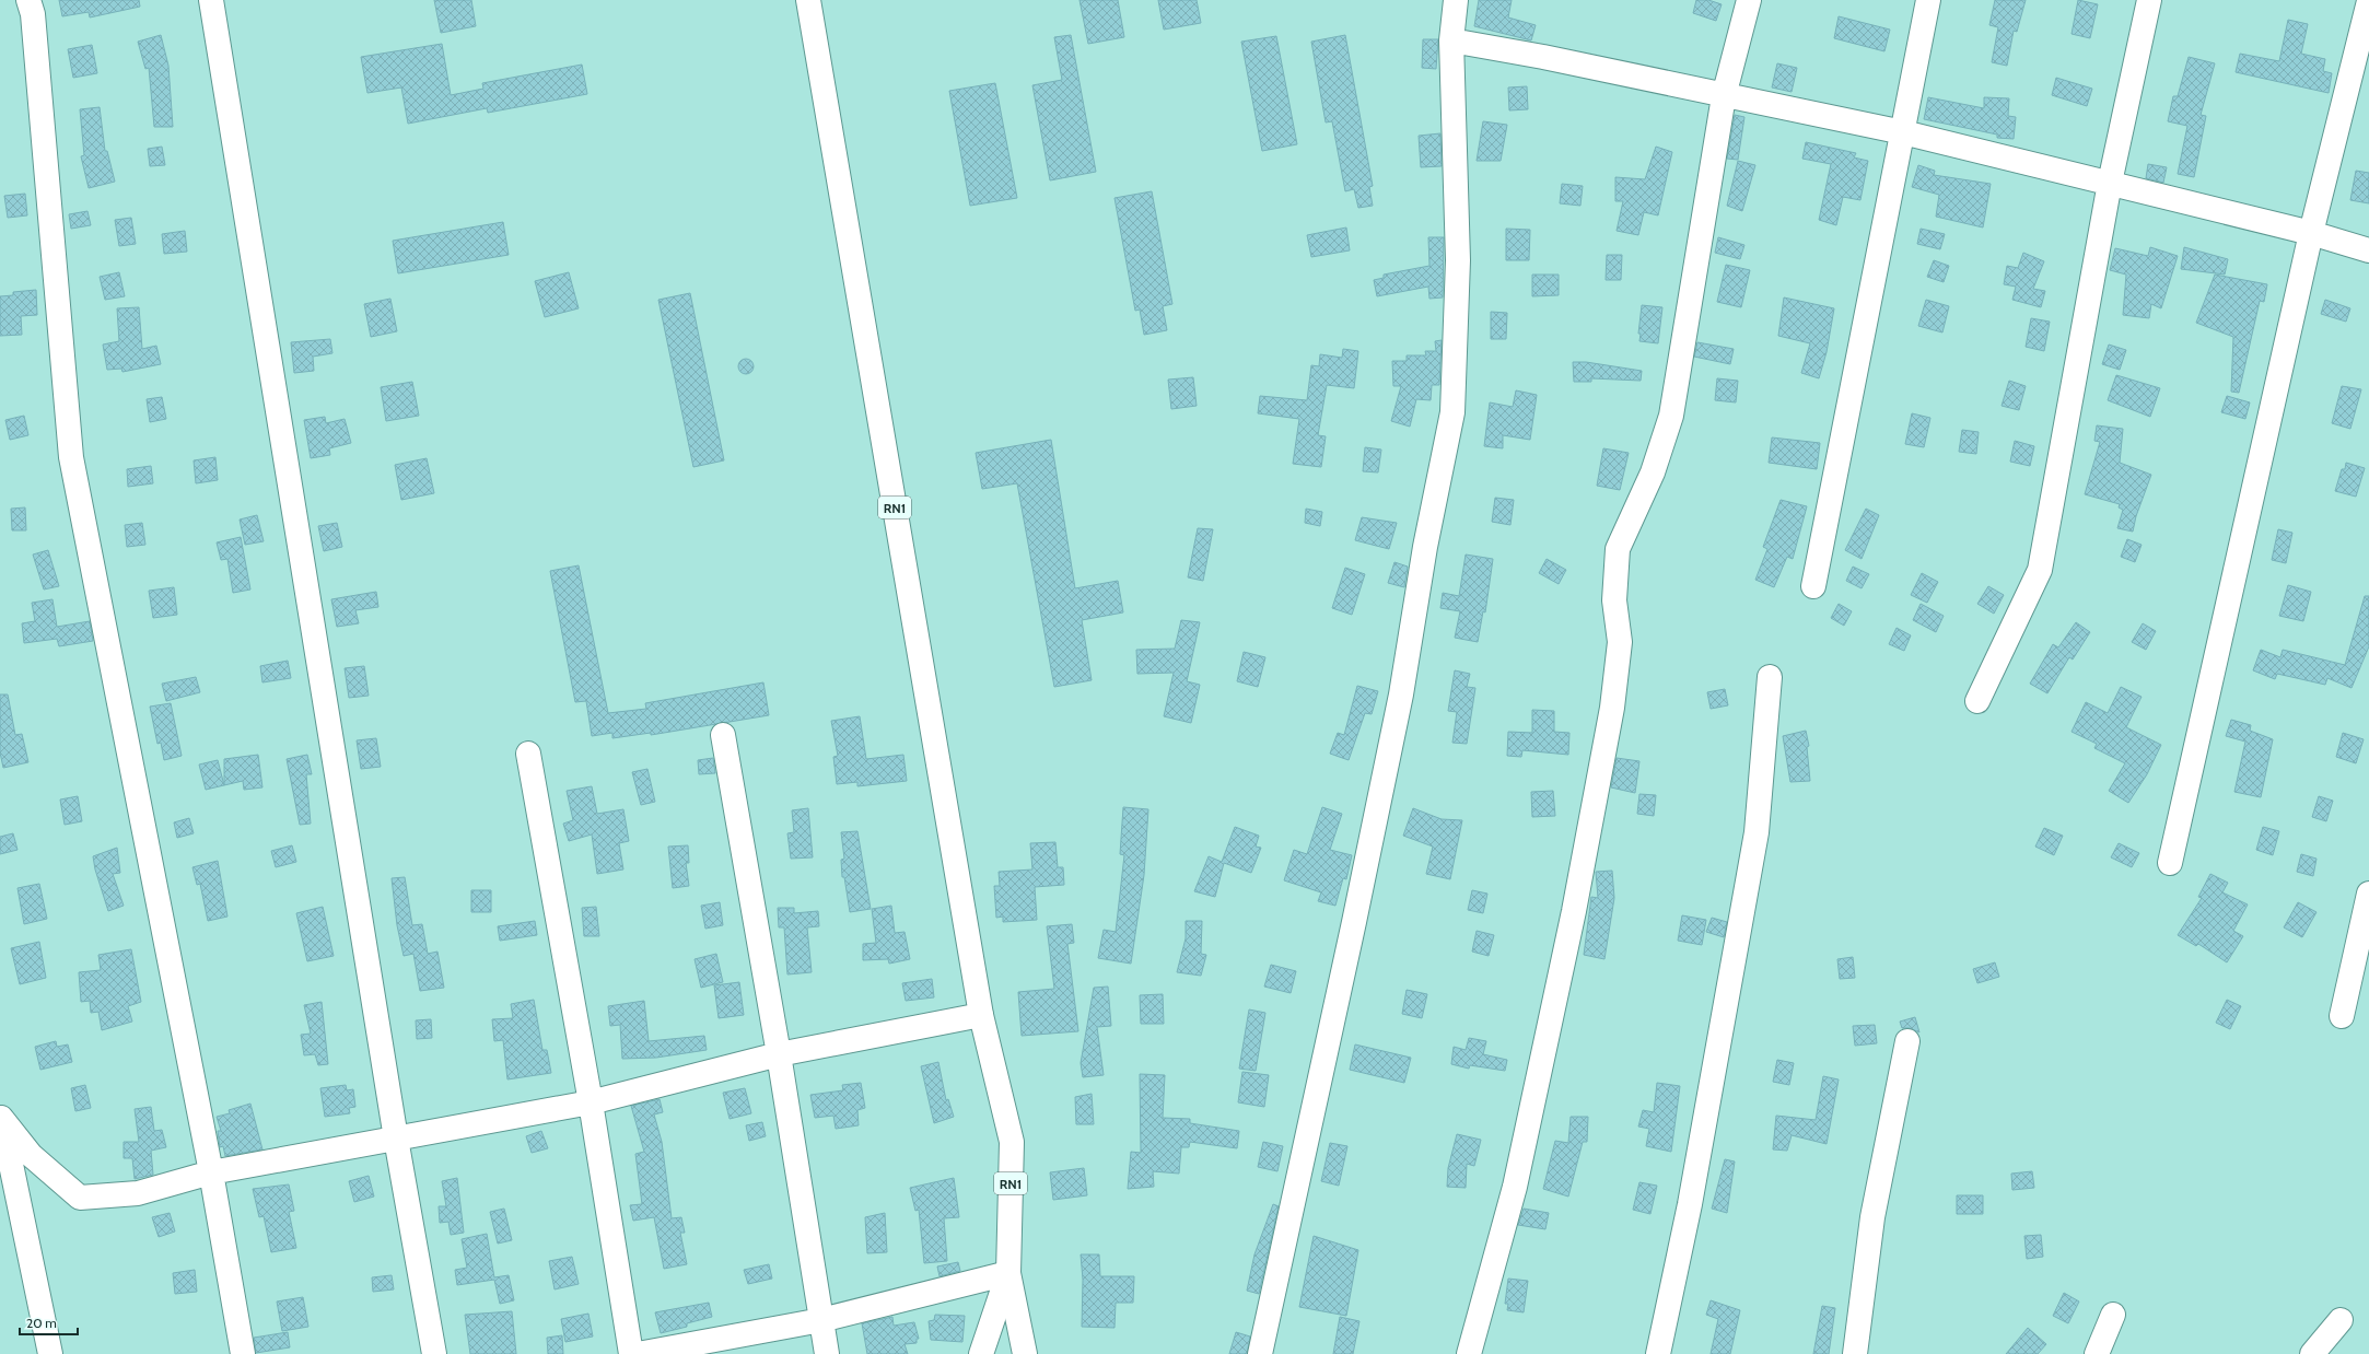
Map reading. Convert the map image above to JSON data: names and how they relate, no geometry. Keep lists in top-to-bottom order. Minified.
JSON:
{"streets":{"main road":["RN1"]},"scale_bar":"20 m"}
